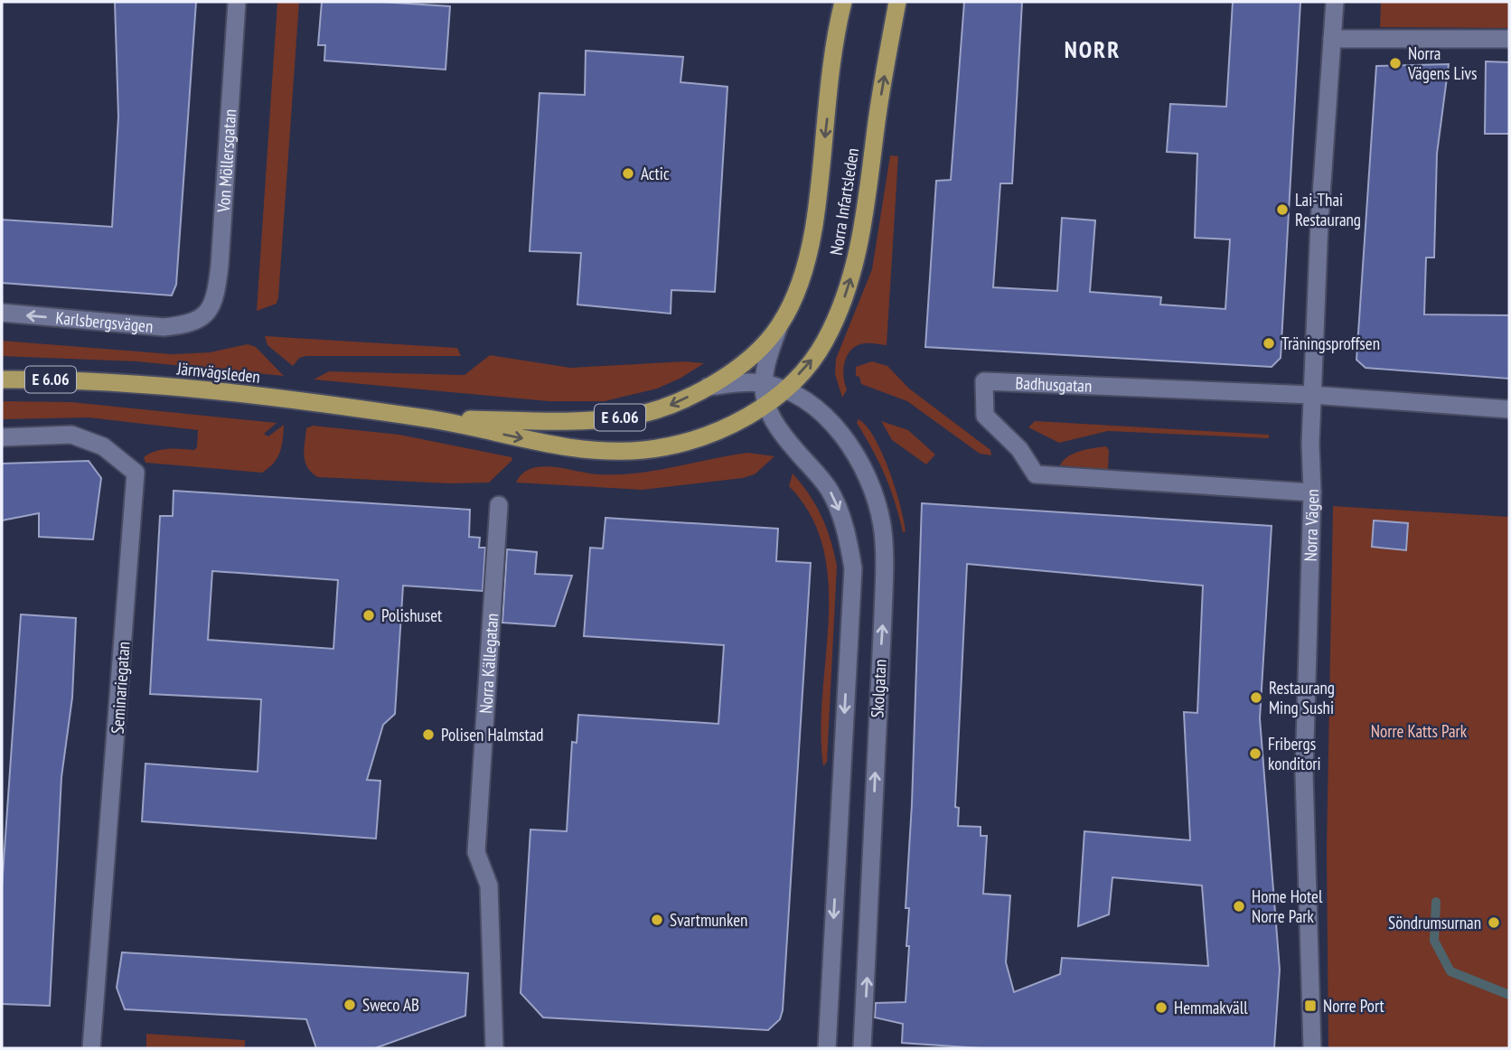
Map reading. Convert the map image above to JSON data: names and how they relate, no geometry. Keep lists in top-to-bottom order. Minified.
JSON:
{"streets":{"highway":["Norra Infartsleden","Järnvägsleden","E 6.06"],"street":["Von Möllersgatan","Karlsbergsvägen","Badhusgatan","Norra Vägen","Norra Källegatan","Seminariegatan","Skolgatan"]},"crossings":[["Von Möllersgatan","Karlsbergsvägen"],["Norra Infartsleden","Järnvägsleden"],["Norra Infartsleden","Skolgatan"],["Järnvägsleden","Skolgatan"],["Badhusgatan","Norra Vägen"]],"one_way":["Karlsbergsvägen"],"districts":["NORR"],"parks":["Norre Katts Park"],"places":{"other":["Norra Vägens Livs","Actic","Lai-Thai Restaurang","Träningsproffsen","Polishuset","Restaurang Ming Sushi","Polisen Halmstad","Fribergs konditori","Home Hotel Norre Park","Svartmunken","Söndrumsurnan","Sweco AB","Hemmakväll"],"transit":["Norre Port"]}}
